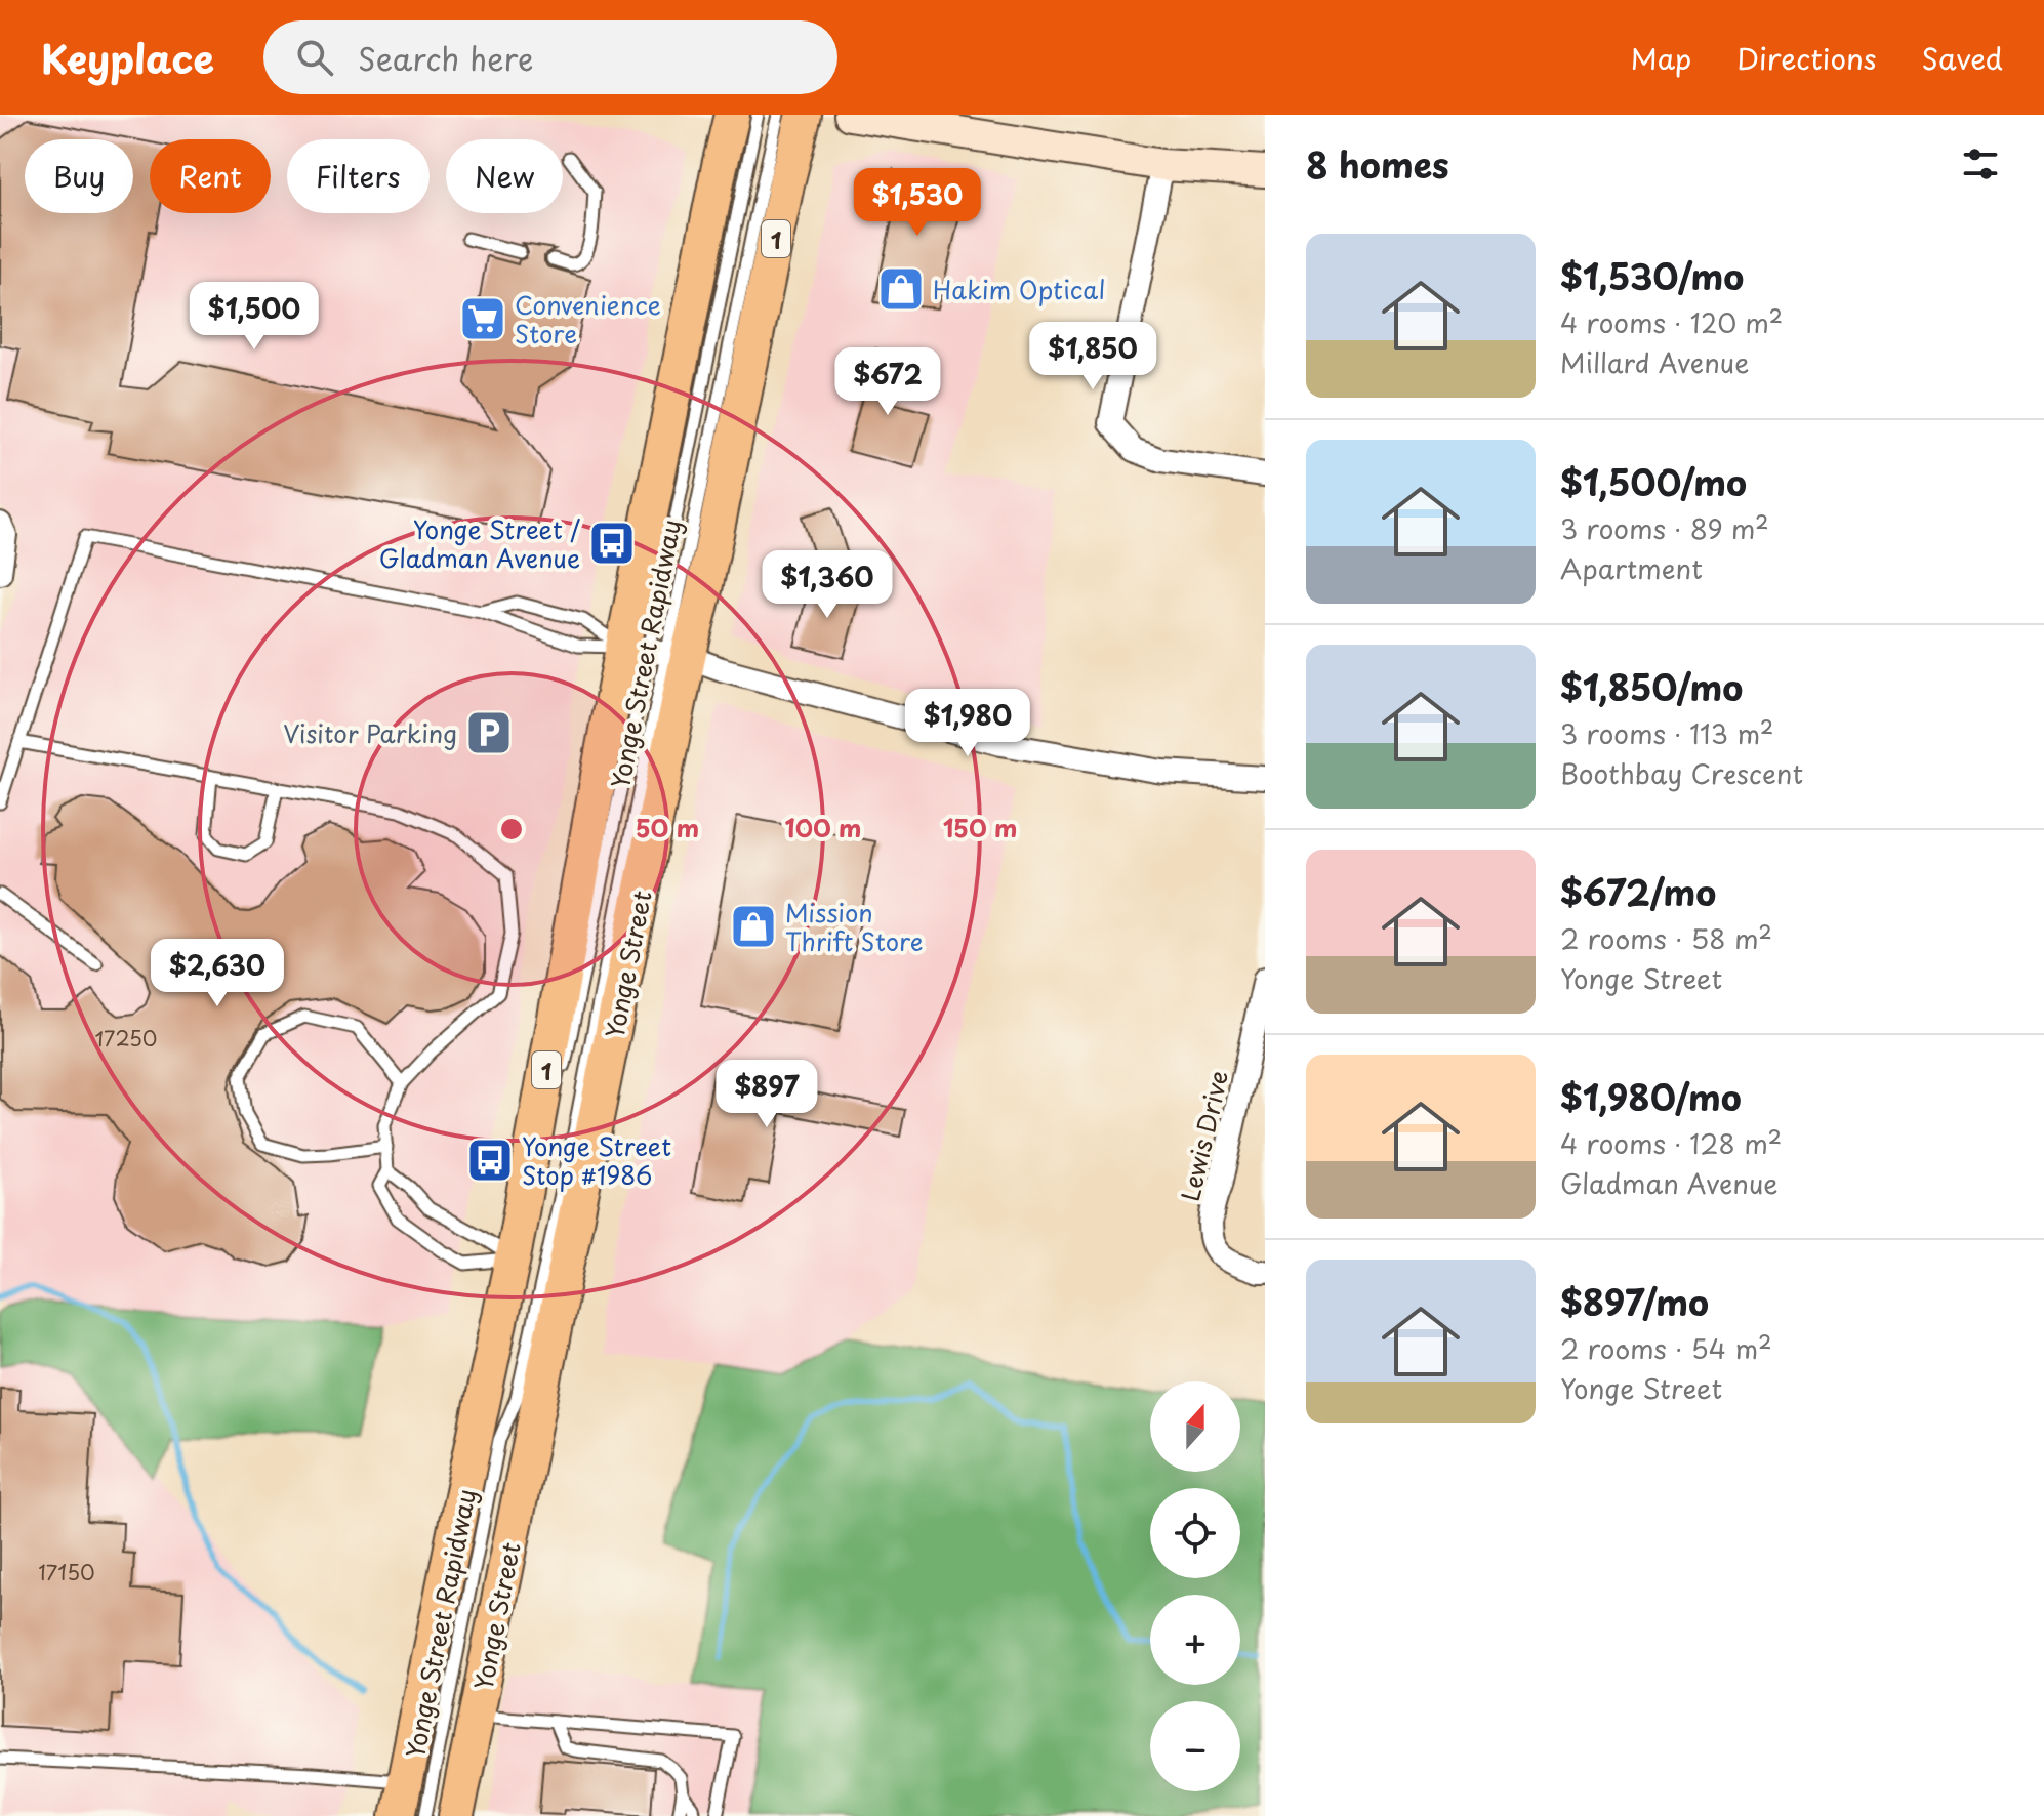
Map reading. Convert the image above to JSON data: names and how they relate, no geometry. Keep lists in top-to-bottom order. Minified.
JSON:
{"streets":{"main road":["1","Yonge Street"],"street":["Lewis Drive"],"lane":["Yonge Street Rapidway"]},"crossings":[["Yonge Street Rapidway","Yonge Street"]],"places":{"shop":["Hakim Optical","Mission Thrift Store"],"supermarket":["Convenience Store"],"bus stop":["Yonge Street / Gladman Avenue","Yonge Street Stop #1986"],"parking":["Visitor Parking"]},"house_numbers":["17250","17150"],"north":"top","page":{"header":"Keyplace","search":"Search here","nav":["Map","Directions","Saved"],"heading":"8 homes","chip":["Buy","Rent","Filters","New"],"price":["$1,530","$1,500","$1,850","$672","$1,360","$1,980","$2,630","$897"],"list":[{"name":"$1,530/mo","note":"4 rooms · 120 m² · Millard Avenue"},{"name":"$1,500/mo","note":"3 rooms · 89 m² · Apartment"},{"name":"$1,850/mo","note":"3 rooms · 113 m² · Boothbay Crescent"},{"name":"$672/mo","note":"2 rooms · 58 m² · Yonge Street"},{"name":"$1,980/mo","note":"4 rooms · 128 m² · Gladman Avenue"},{"name":"$897/mo","note":"2 rooms · 54 m² · Yonge Street"}],"map_buttons":["+","−"]},"rings":["50 m","100 m","150 m"]}
